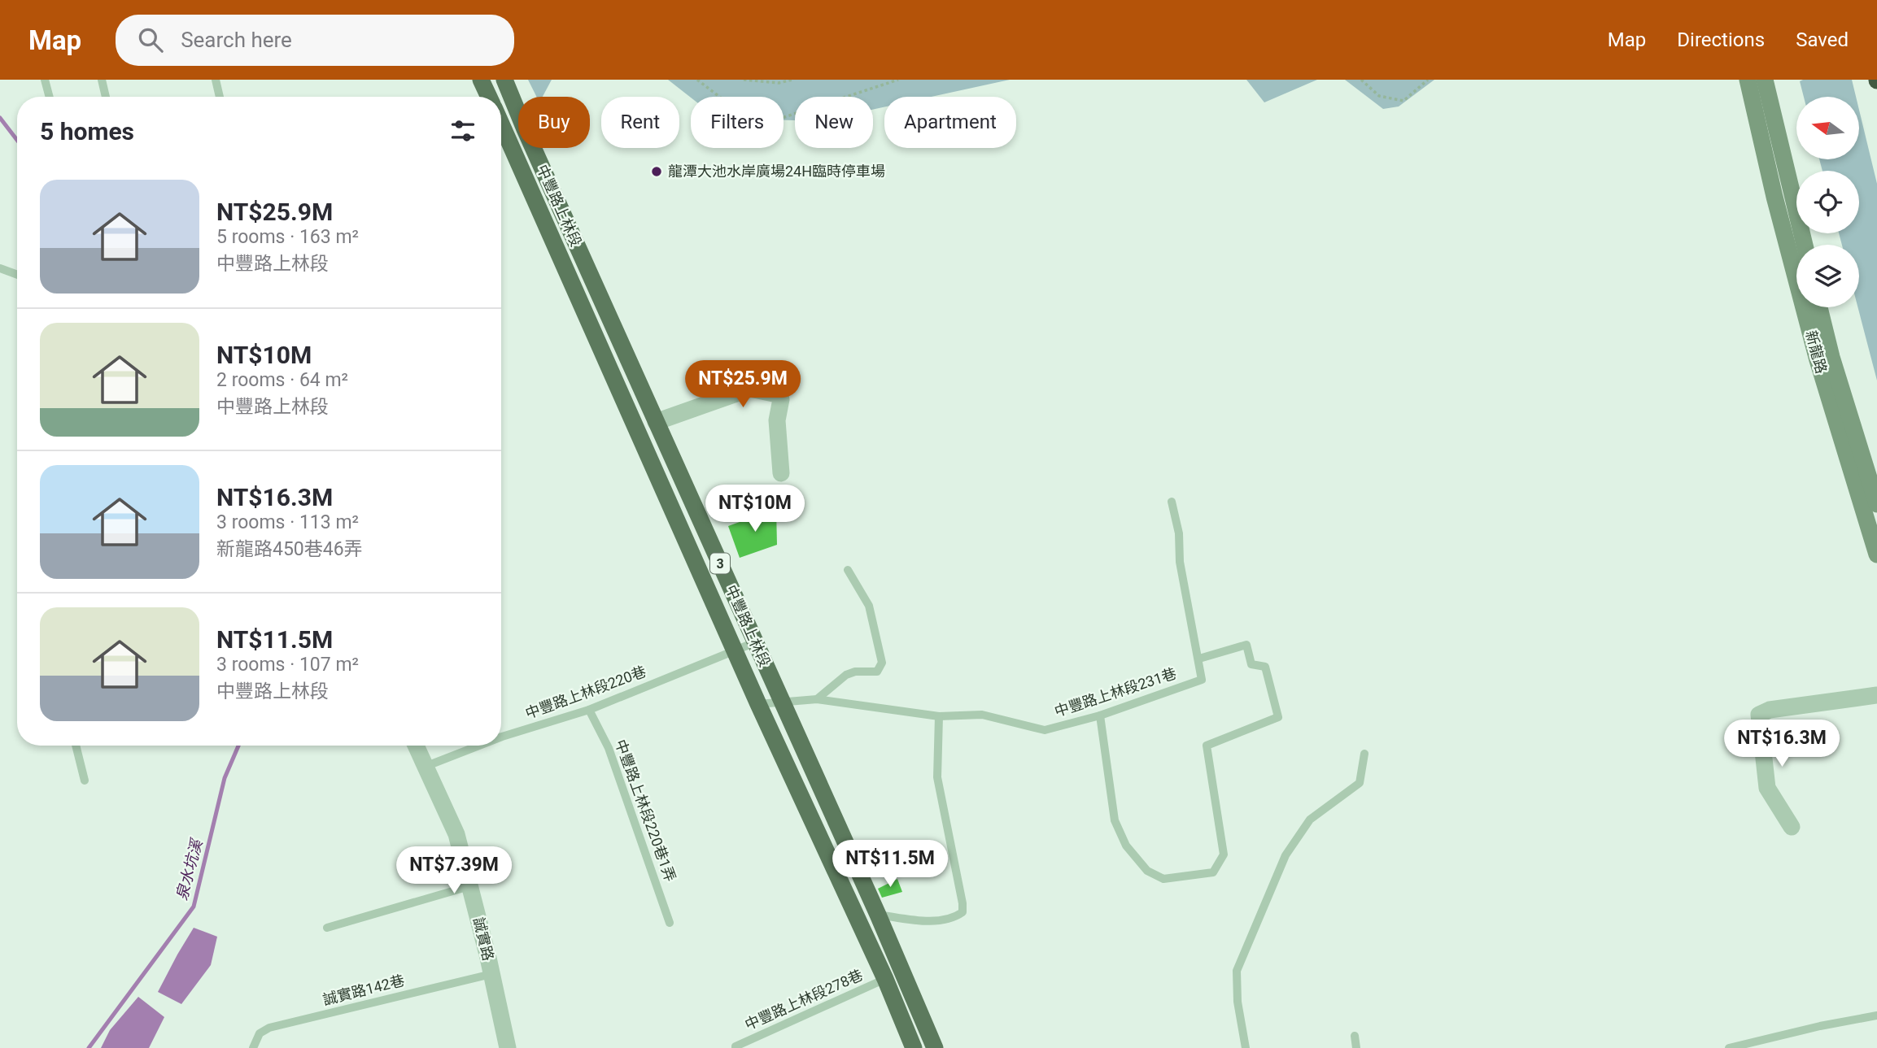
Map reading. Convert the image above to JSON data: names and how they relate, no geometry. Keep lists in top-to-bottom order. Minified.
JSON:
{"streets":{"main road":["中豐路上林段","3"],"street":["新龍路","誠實路"],"lane":["中豐路上林段220巷","中豐路上林段231巷","中豐路上林段220巷1弄","誠實路142巷","中豐路上林段278巷"]},"crossings":[["中豐路上林段","中豐路上林段220巷"],["中豐路上林段","中豐路上林段231巷"],["中豐路上林段","中豐路上林段278巷"],["中豐路上林段220巷","中豐路上林段220巷1弄"],["中豐路上林段220巷","誠實路"],["誠實路","誠實路142巷"]],"water":["泉水坑溪"],"places":["龍潭大池水岸廣場24H臨時停車場"],"north":"left","page":{"header":"Map","search":"Search here","nav":["Map","Directions","Saved"],"chip":["Buy","Rent","Filters","New","Apartment"],"heading":"5 homes","list":[{"name":"NT$25.9M","note":"5 rooms · 163 m² · 中豐路上林段"},{"name":"NT$10M","note":"2 rooms · 64 m² · 中豐路上林段"},{"name":"NT$16.3M","note":"3 rooms · 113 m² · 新龍路450巷46弄"},{"name":"NT$11.5M","note":"3 rooms · 107 m² · 中豐路上林段"}],"price":["NT$25.9M","NT$10M","NT$16.3M","NT$11.5M","NT$7.39M"]}}
